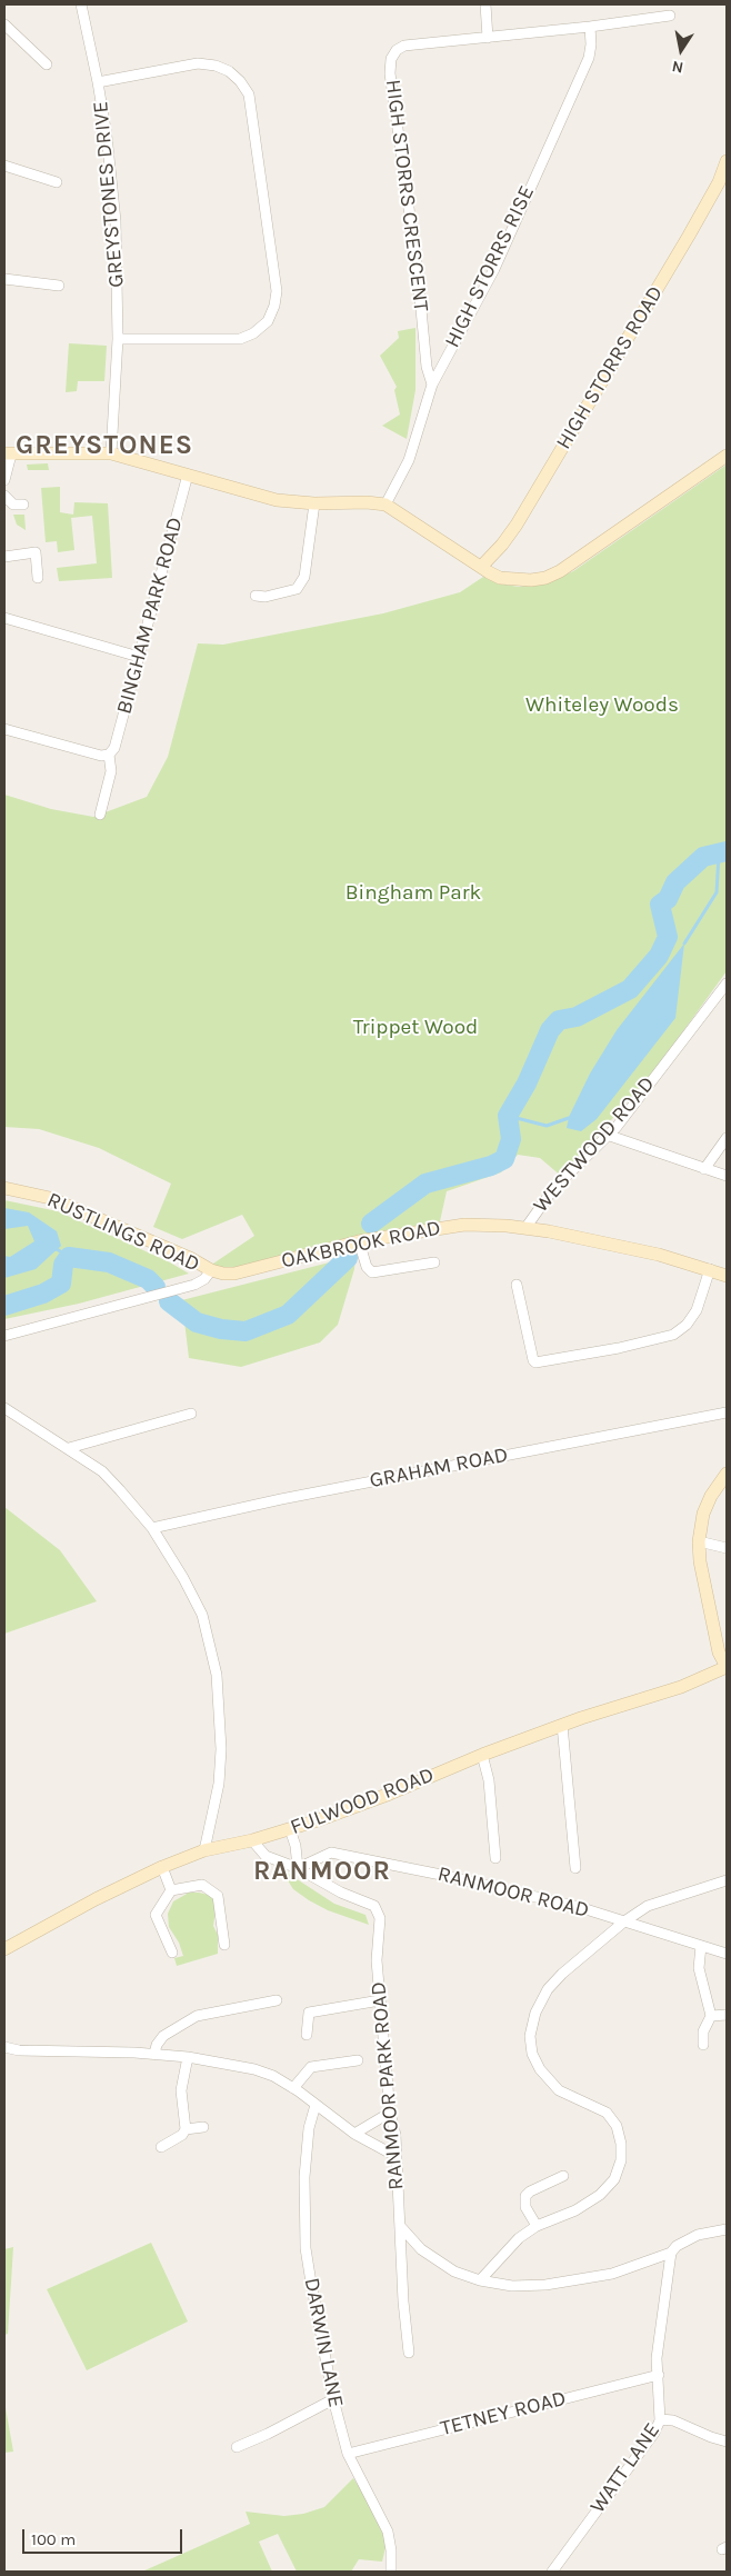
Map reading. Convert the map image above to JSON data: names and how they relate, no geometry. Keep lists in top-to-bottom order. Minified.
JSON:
{"streets":{"street":["GREYSTONES DRIVE","HIGH STORRS CRESCENT","HIGH STORRS RISE","HIGH STORRS ROAD","BINGHAM PARK ROAD","WESTWOOD ROAD","RUSTLINGS ROAD","OAKBROOK ROAD","GRAHAM ROAD","FULWOOD ROAD","RANMOOR ROAD","RANMOOR PARK ROAD","DARWIN LANE","TETNEY ROAD","WATT LANE"]},"crossings":[["HIGH STORRS CRESCENT","HIGH STORRS RISE"],["WESTWOOD ROAD","OAKBROOK ROAD"],["RUSTLINGS ROAD","OAKBROOK ROAD"],["RANMOOR ROAD","RANMOOR PARK ROAD"],["DARWIN LANE","TETNEY ROAD"],["TETNEY ROAD","WATT LANE"]],"districts":["GREYSTONES","RANMOOR"],"parks":["Whiteley Woods","Bingham Park","Trippet Wood"],"scale_bar":"100 m","north":"bottom"}
